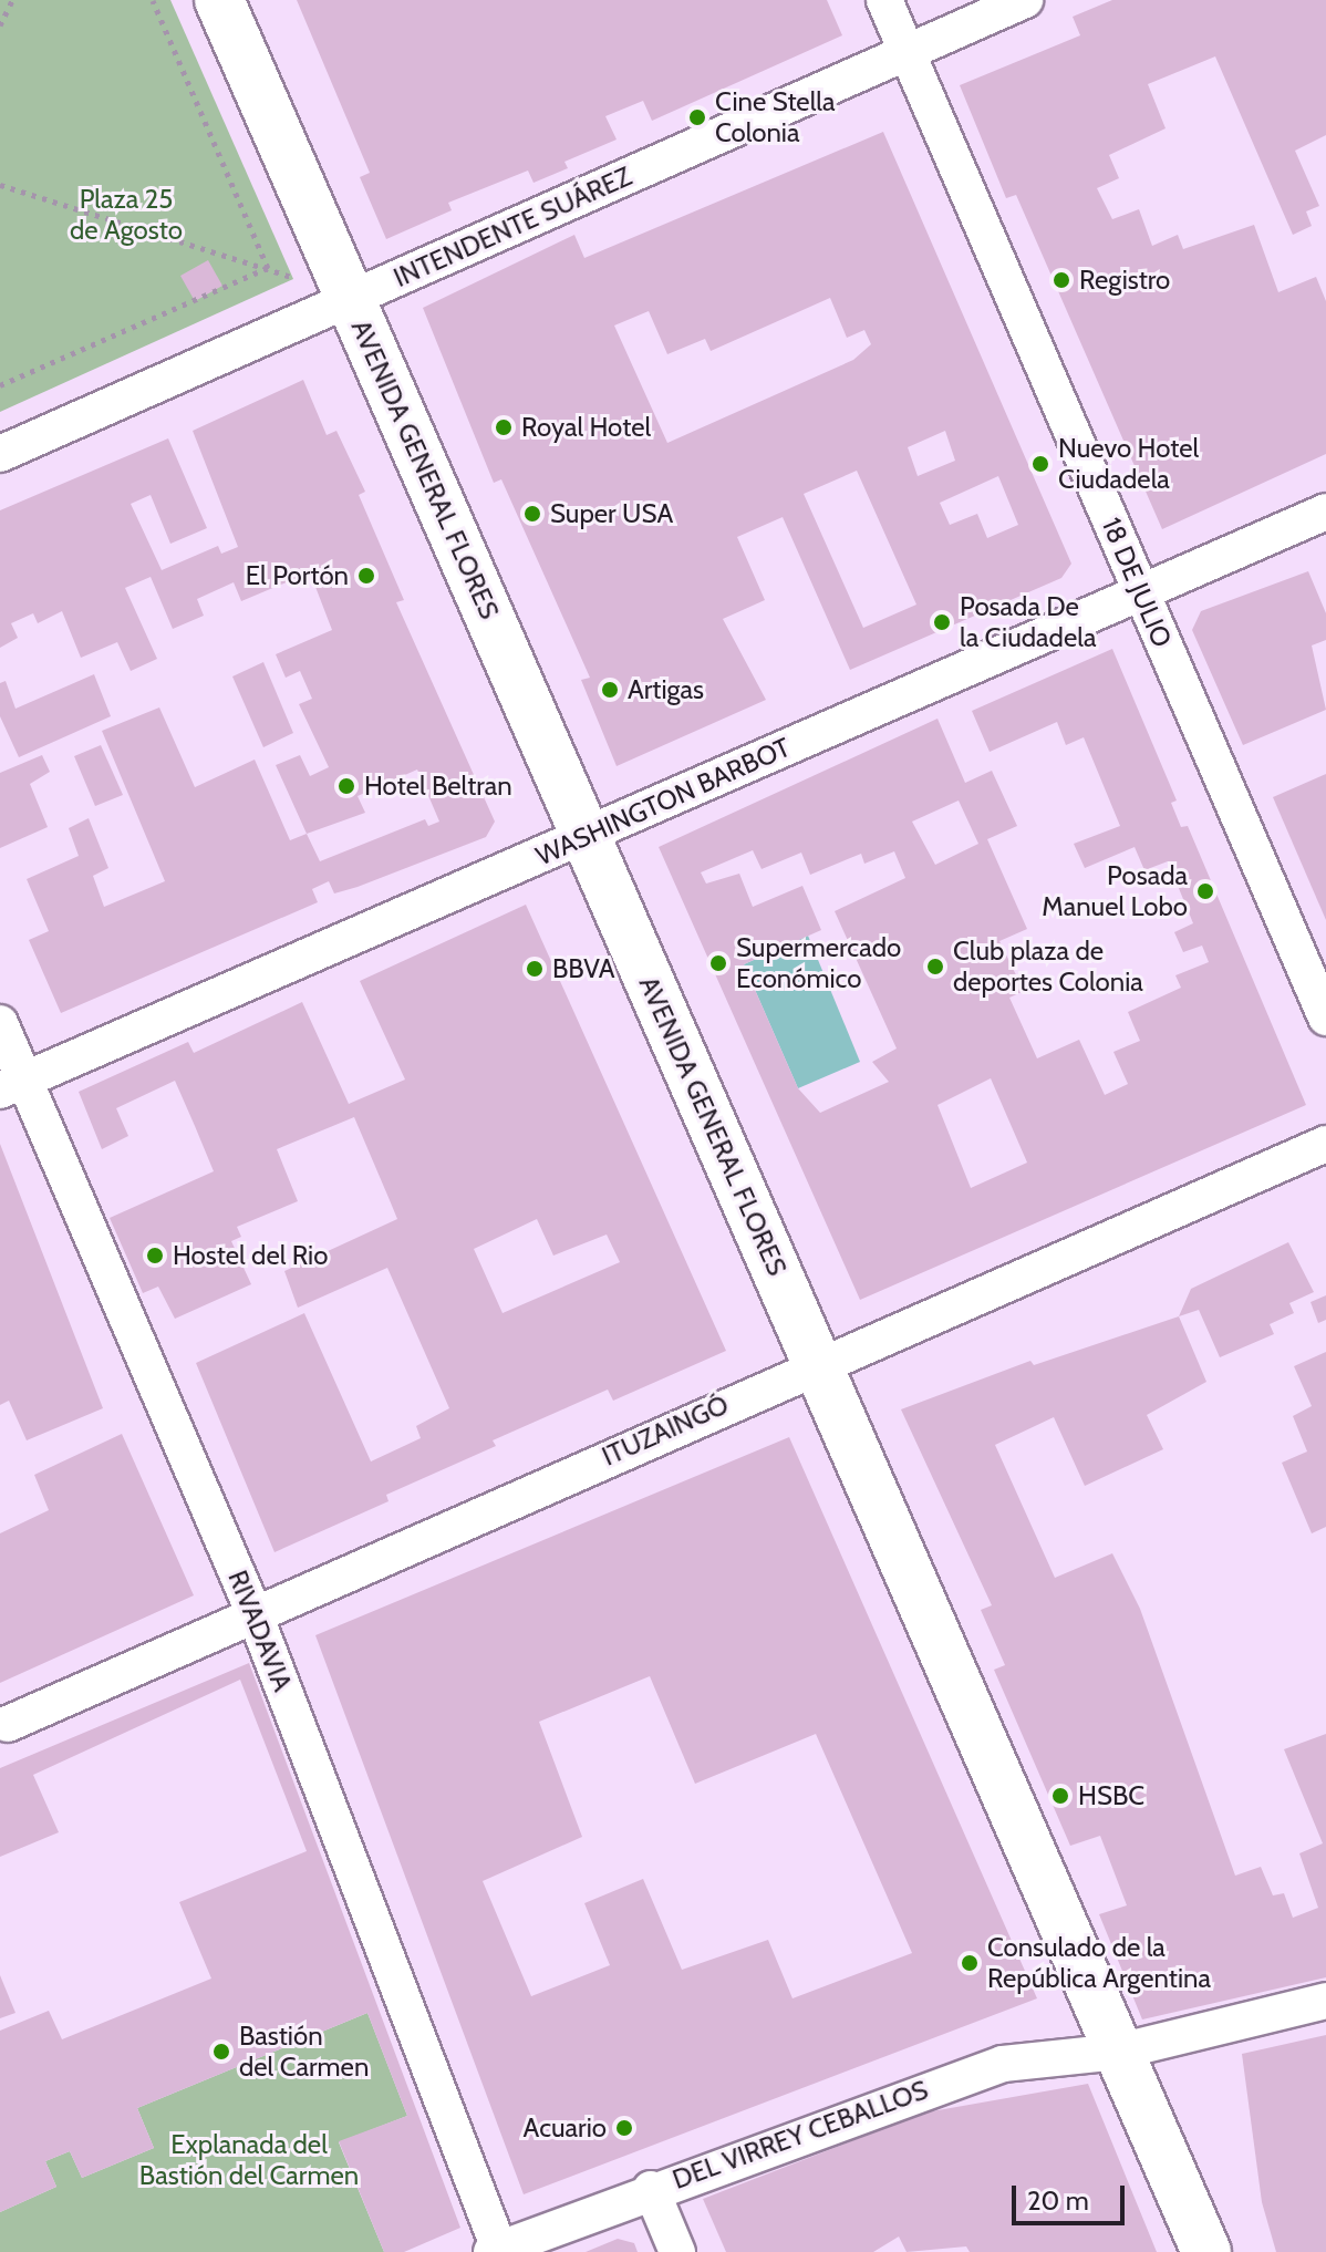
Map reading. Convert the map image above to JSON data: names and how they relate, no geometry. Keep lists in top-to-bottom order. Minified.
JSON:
{"streets":{"street":["INTENDENTE SUÁREZ","AVENIDA GENERAL FLORES","18 DE JULIO","WASHINGTON BARBOT","ITUZAINGÓ","RIVADAVIA","DEL VIRREY CEBALLOS"]},"crossings":[["INTENDENTE SUÁREZ","AVENIDA GENERAL FLORES"],["INTENDENTE SUÁREZ","18 DE JULIO"],["AVENIDA GENERAL FLORES","WASHINGTON BARBOT"],["AVENIDA GENERAL FLORES","ITUZAINGÓ"],["AVENIDA GENERAL FLORES","DEL VIRREY CEBALLOS"],["18 DE JULIO","WASHINGTON BARBOT"],["WASHINGTON BARBOT","RIVADAVIA"],["ITUZAINGÓ","RIVADAVIA"],["RIVADAVIA","DEL VIRREY CEBALLOS"]],"parks":["Plaza 25 de Agosto","Explanada del Bastión del Carmen"],"places":["Cine Stella Colonia","Registro","Royal Hotel","Nuevo Hotel Ciudadela","Super USA","El Portón","Posada De la Ciudadela","Artigas","Hotel Beltran","Posada Manuel Lobo","Supermercado Económico","Club plaza de deportes Colonia","BBVA","Hostel del Rio","HSBC","Consulado de la República Argentina","Bastión del Carmen","Acuario"],"scale_bar":"20 m"}
